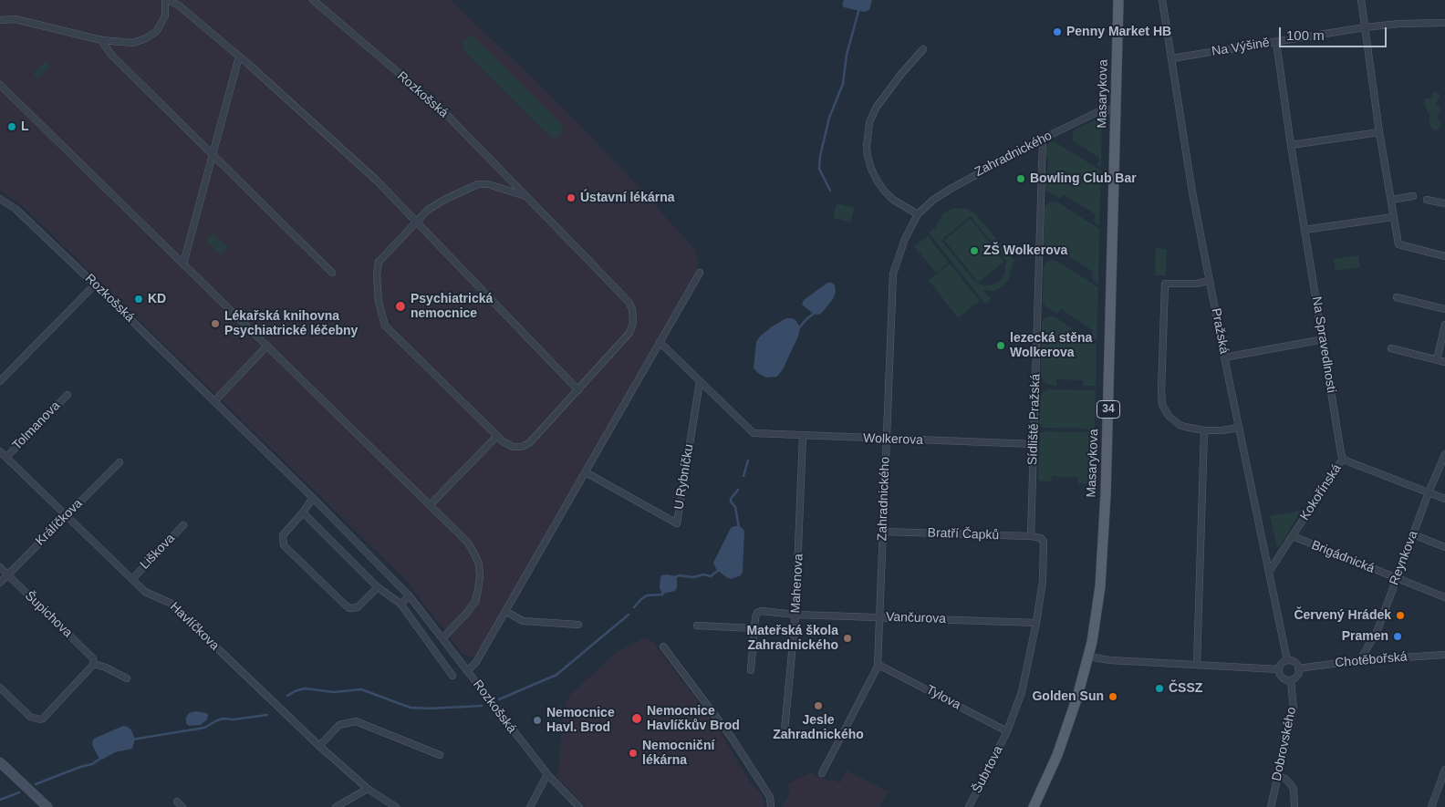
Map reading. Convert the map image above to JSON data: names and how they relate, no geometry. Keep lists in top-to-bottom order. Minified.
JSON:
{"streets":{"main road":["Masarykova","34"],"street":["Na Výšině","Rozkošská","Zahradnického","Pražská","Na Spravedlnosti","Sídliště Pražská","Tolmanova","Wolkerova","U Rybníčku","Kokořínská","Králíčkova","Bratří Čapků","Liškova","Brigádnická","Reynkova","Mahenova","Šupichova","Vančurova","Havlíčkova","Chotěbořská","Tylova","Dobrovského","Šubrtova"]},"crossings":[["Na Výšině","Pražská"],["Na Výšině","Na Spravedlnosti"],["Masarykova","Zahradnického"],["Zahradnického","Sídliště Pražská"],["Zahradnického","Wolkerova"],["Zahradnického","Bratří Čapků"],["Zahradnického","Vančurova"],["Zahradnického","Tylova"],["Pražská","Kokořínská"],["Pražská","Chotěbořská"],["Pražská","Dobrovského"],["Na Spravedlnosti","Kokořínská"],["Sídliště Pražská","Wolkerova"],["Sídliště Pražská","Bratří Čapků"],["Tolmanova","Havlíčkova"],["Wolkerova","U Rybníčku"],["Wolkerova","Mahenova"],["Kokořínská","Brigádnická"],["Kokořínská","Reynkova"],["Králíčkova","Šupichova"],["Králíčkova","Havlíčkova"],["Bratří Čapků","Vančurova"],["Liškova","Havlíčkova"],["Brigádnická","Reynkova"],["Reynkova","Chotěbořská"],["Mahenova","Vančurova"],["Chotěbořská","Dobrovského"],["Tylova","Šubrtova"]],"places":["Penny Market HB","L","Bowling Club Bar","Ústavní lékárna","ZŠ Wolkerova","KD","Psychiatrická nemocnice","Lékařská knihovna Psychiatrické léčebny","lezecká stěna Wolkerova","Červený Hrádek","Pramen","Mateřská škola Zahradnického","ČSSZ","Golden Sun","Jesle Zahradnického","Nemocnice Havlíčkův Brod","Nemocnice Havl. Brod","Nemocniční lékárna"],"scale_bar":"100 m"}
